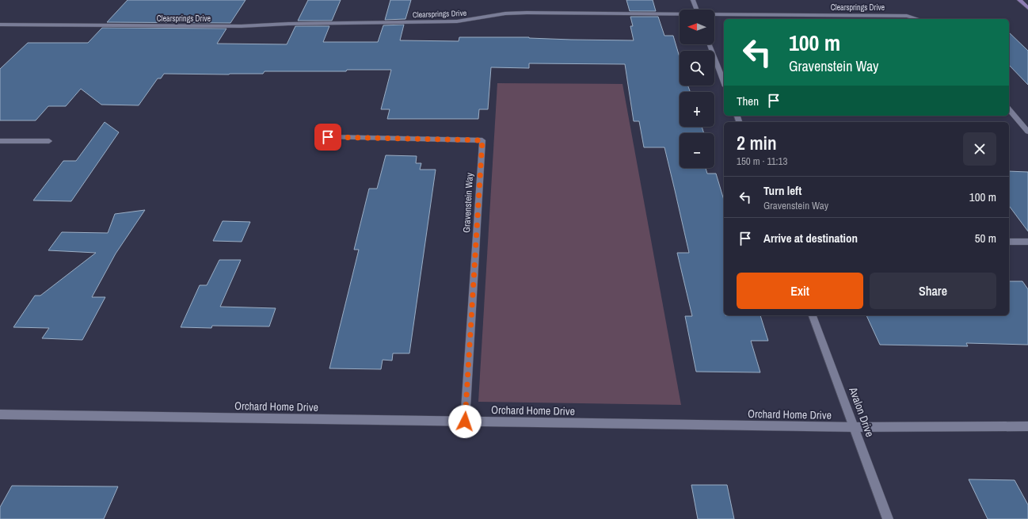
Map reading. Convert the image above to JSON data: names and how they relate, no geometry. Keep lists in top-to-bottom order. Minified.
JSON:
{"streets":{"street":["Clearsprings Drive","Gravenstein Way","Orchard Home Drive","Avalon Drive"]},"crossings":[["Gravenstein Way","Orchard Home Drive"],["Orchard Home Drive","Avalon Drive"]],"north":"left","page":{"map_buttons":["+","−"],"turn":["100 m","Gravenstein Way"],"then":"Then","heading":["2 min","150 m · 11:13"],"list":[{"name":"Turn left","note":"Gravenstein Way","value":"100 m"},{"name":"Arrive at destination","value":"50 m"}],"buttons":["Exit","Share"]}}
